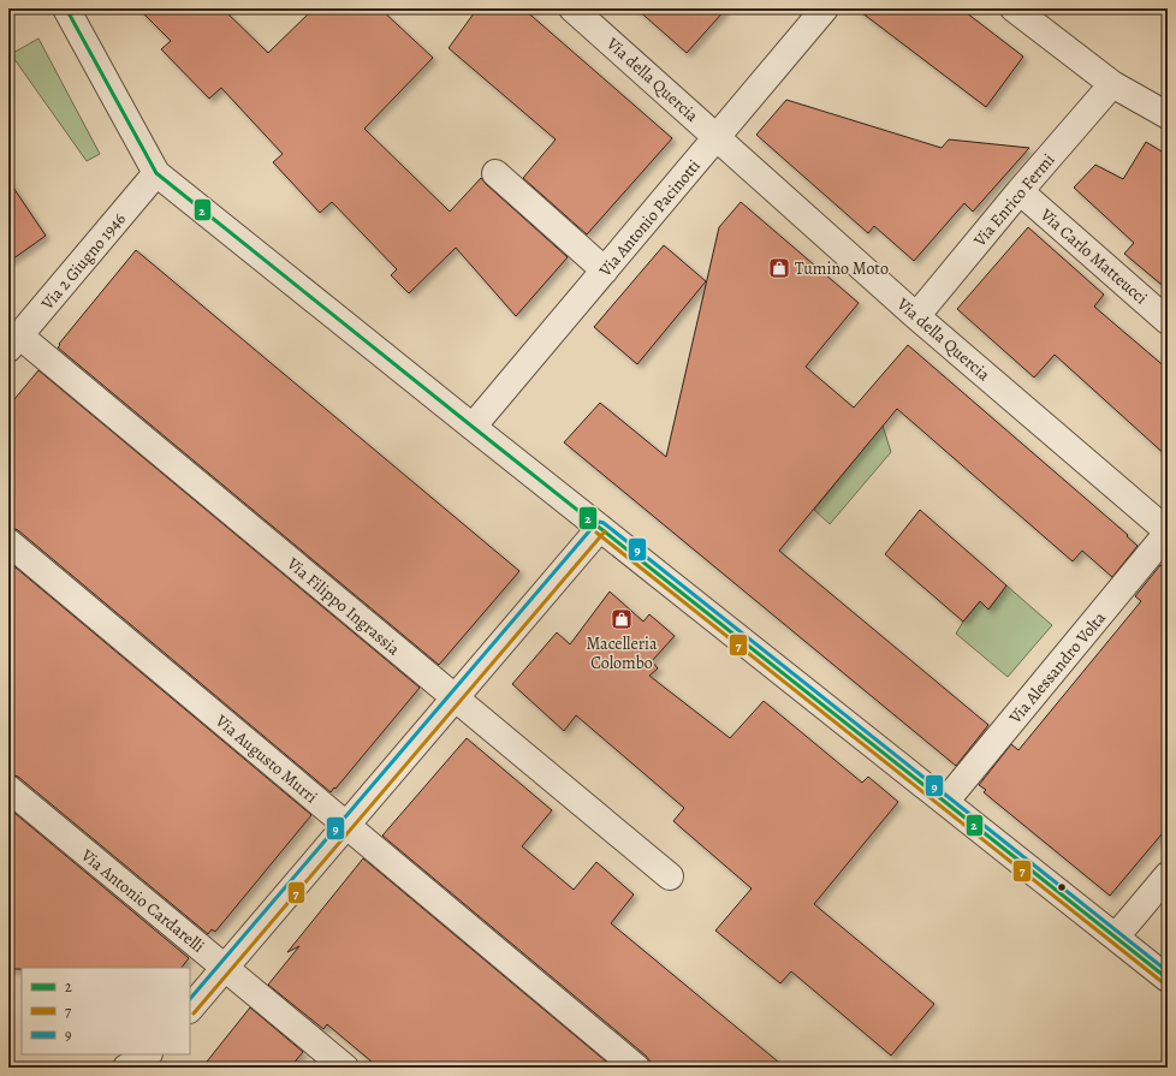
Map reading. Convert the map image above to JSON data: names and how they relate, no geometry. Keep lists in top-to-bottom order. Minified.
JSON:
{"streets":{"street":["Via della Quercia","Via Enrico Fermi","Via Antonio Pacinotti","Via Carlo Matteucci","Via 2 Giugno 1946","Via Filippo Ingrassia","Via Alessandro Volta","Via Augusto Murri","Via Antonio Cardarelli"]},"crossings":[["Via della Quercia","Via Enrico Fermi"],["Via della Quercia","Via Antonio Pacinotti"],["Via della Quercia","Via Alessandro Volta"],["Via Enrico Fermi","Via Carlo Matteucci"],["Via 2 Giugno 1946","Via Filippo Ingrassia"]],"places":{"shop":["Tumino Moto","Macelleria Colombo"]},"lines":["transit line 2","transit line 9","transit line 7"],"legend":["2","7","9"]}
